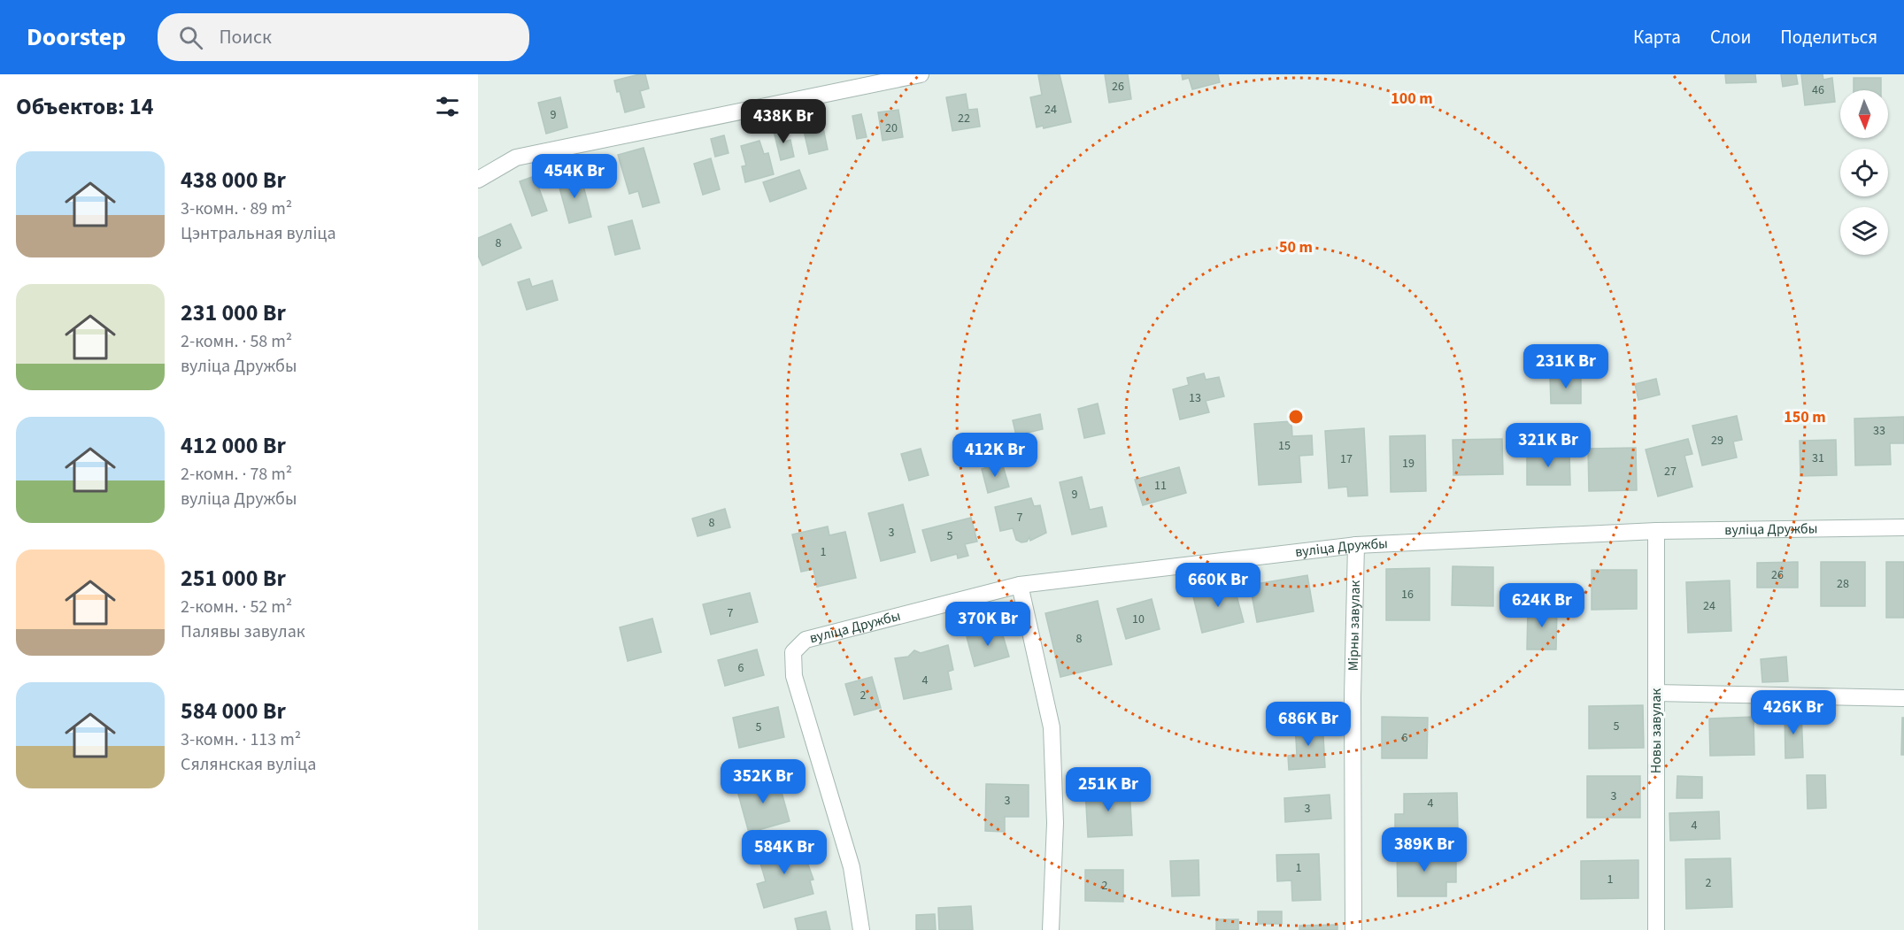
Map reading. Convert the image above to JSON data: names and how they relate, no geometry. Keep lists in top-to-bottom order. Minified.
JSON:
{"streets":{"street":["вуліца Дружбы","Мірны завулак","Новы завулак"]},"crossings":[["вуліца Дружбы","Мірны завулак"],["вуліца Дружбы","Новы завулак"]],"house_numbers":["26","46","24","9","22","20","8","13","33","29","15","31","17","19","27","11","9","7","8","3","5","1","26","28","16","24","7","10","8","6","4","2","5","5","6","3","3","4","3","4","1","1","2","2"],"north":"bottom","page":{"header":"Doorstep","search":"Поиск","nav":["Карта","Слои","Поделиться"],"heading":"Объектов: 14","price":["438K Br","454K Br","231K Br","321K Br","412K Br","660K Br","624K Br","370K Br","426K Br","686K Br","352K Br","251K Br","389K Br","584K Br"],"list":[{"name":"438 000 Br","note":"3-комн. · 89 m² · Цэнтральная вуліца"},{"name":"231 000 Br","note":"2-комн. · 58 m² · вуліца Дружбы"},{"name":"412 000 Br","note":"2-комн. · 78 m² · вуліца Дружбы"},{"name":"251 000 Br","note":"2-комн. · 52 m² · Палявы завулак"},{"name":"584 000 Br","note":"3-комн. · 113 m² · Сялянская вуліца"}]},"rings":["100 m","50 m","150 m"]}
